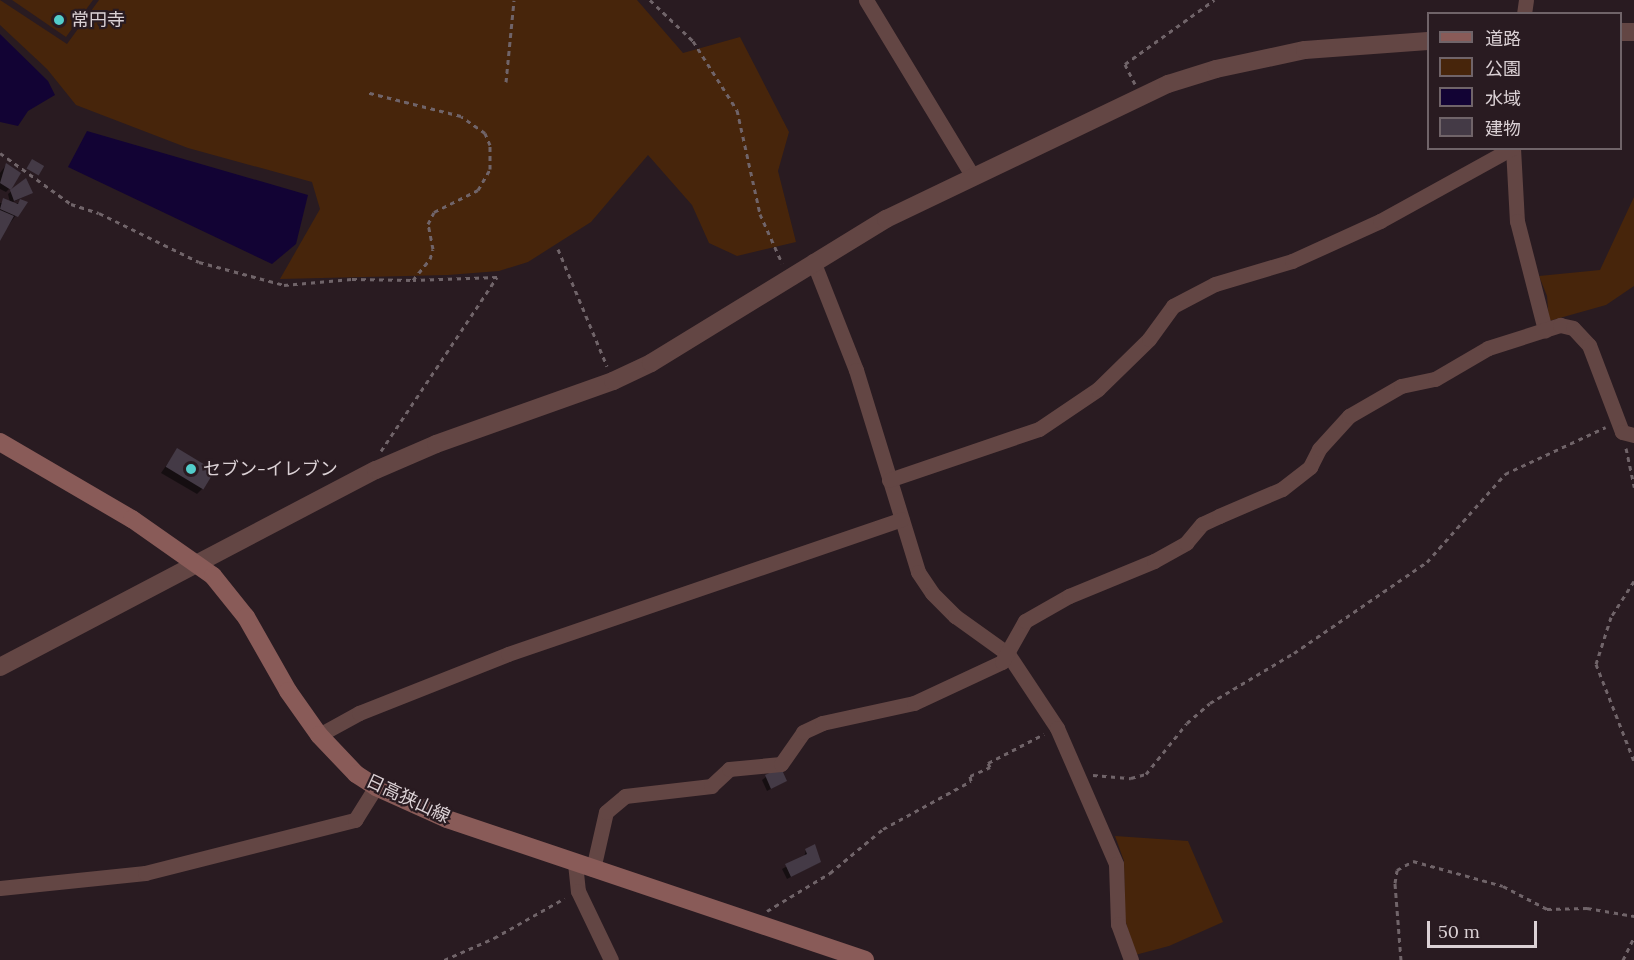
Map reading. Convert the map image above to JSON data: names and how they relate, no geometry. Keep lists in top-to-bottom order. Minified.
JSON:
{"streets":{"main road":["日高狭山線"]},"places":["常円寺","セブン-イレブン"],"legend":["道路","公園","水域","建物"],"scale_bar":"50 m"}
